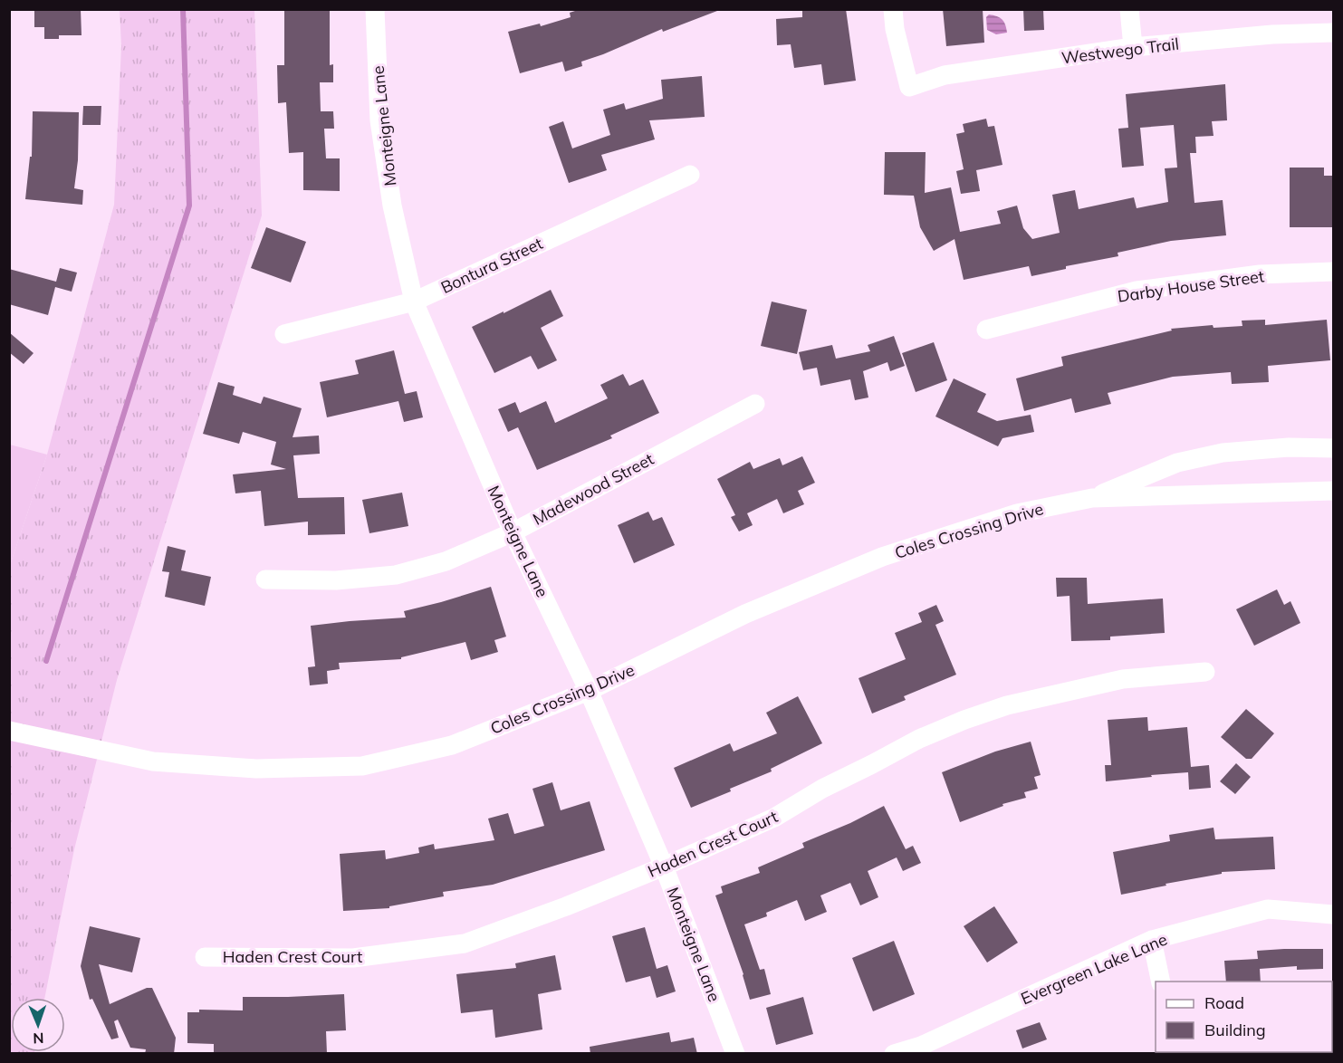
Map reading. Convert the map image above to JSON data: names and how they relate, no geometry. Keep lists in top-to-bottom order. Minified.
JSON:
{"streets":{"street":["Westwego Trail","Monteigne Lane","Bontura Street","Darby House Street","Madewood Street","Coles Crossing Drive","Haden Crest Court","Evergreen Lake Lane"]},"crossings":[["Monteigne Lane","Bontura Street"],["Monteigne Lane","Madewood Street"],["Monteigne Lane","Coles Crossing Drive"],["Monteigne Lane","Haden Crest Court"]],"legend":["Road","Building"],"north":"bottom"}
